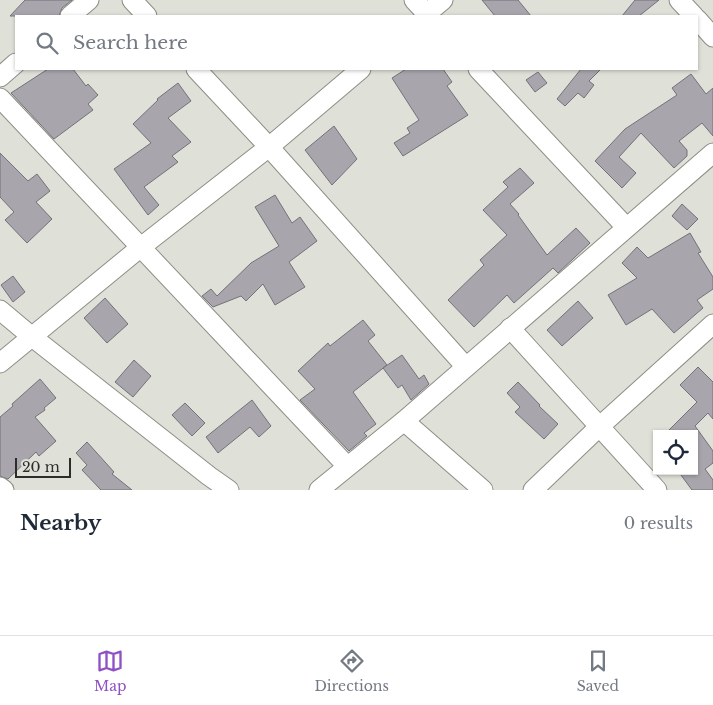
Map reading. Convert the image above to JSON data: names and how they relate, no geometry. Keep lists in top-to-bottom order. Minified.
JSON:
{"scale_bar":"20 m","page":{"search":"Search here","scale":"20 m","heading":["Nearby","0 results"],"nav":["Map","Directions","Saved"]}}
